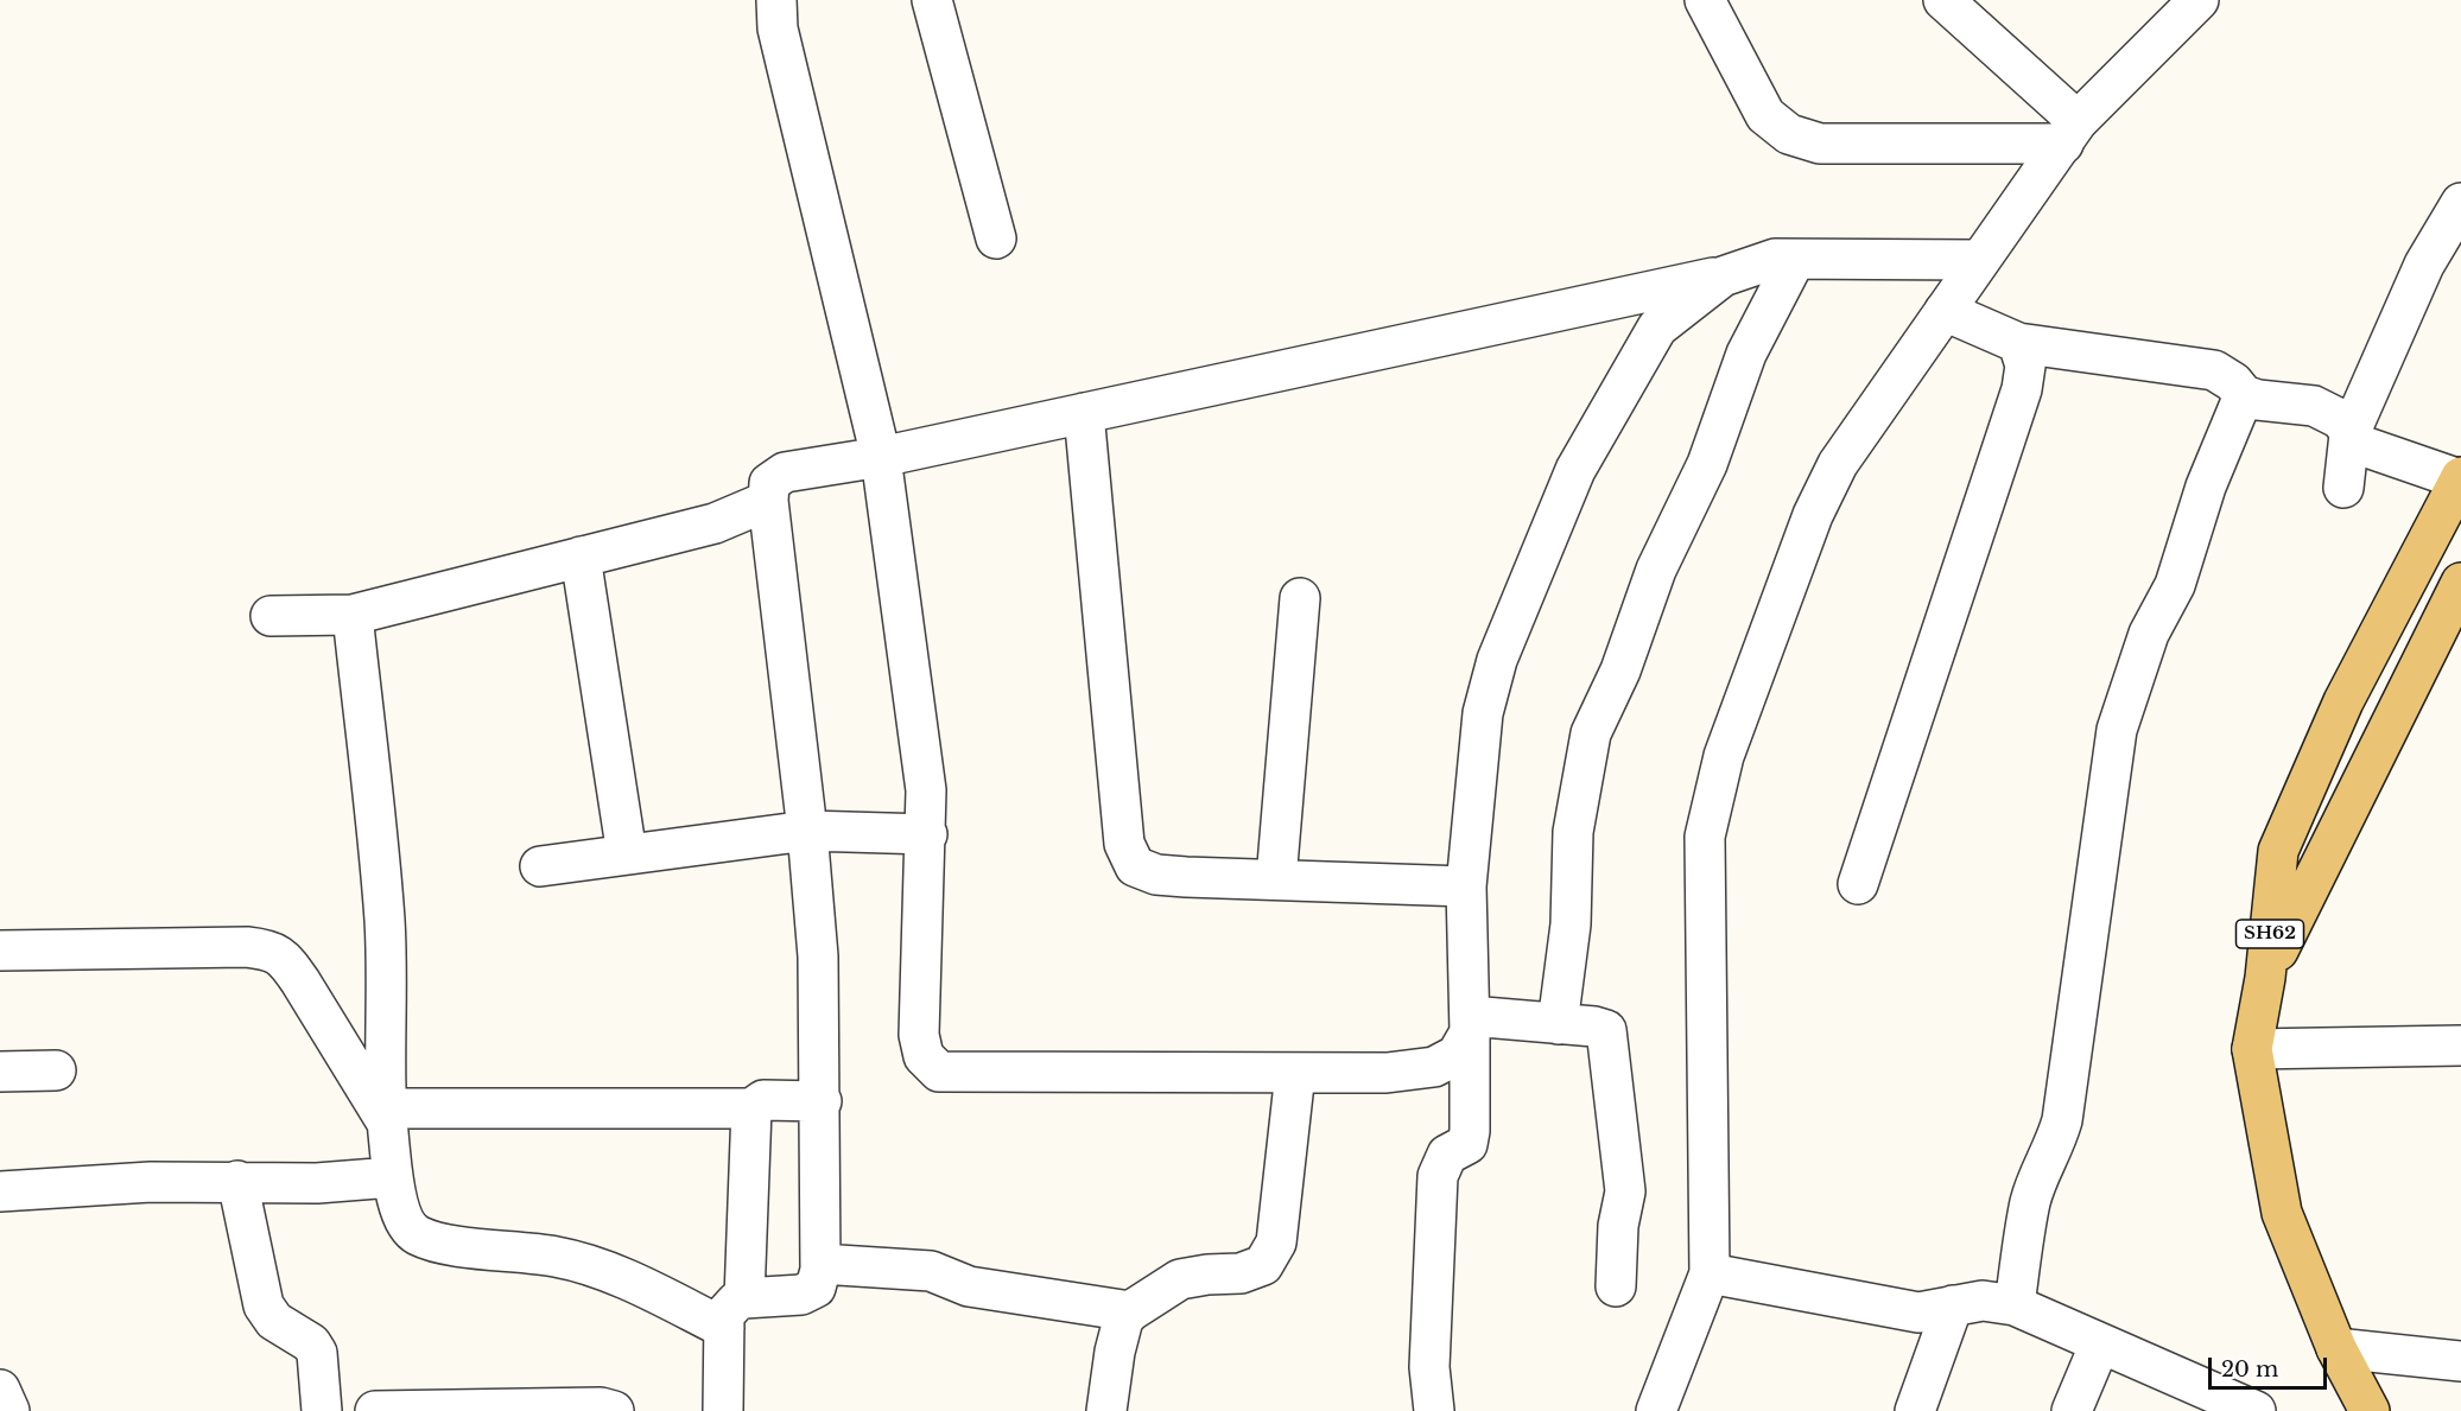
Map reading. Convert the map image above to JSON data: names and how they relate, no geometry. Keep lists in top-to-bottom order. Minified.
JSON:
{"streets":{"main road":["SH62"]},"scale_bar":"20 m"}
